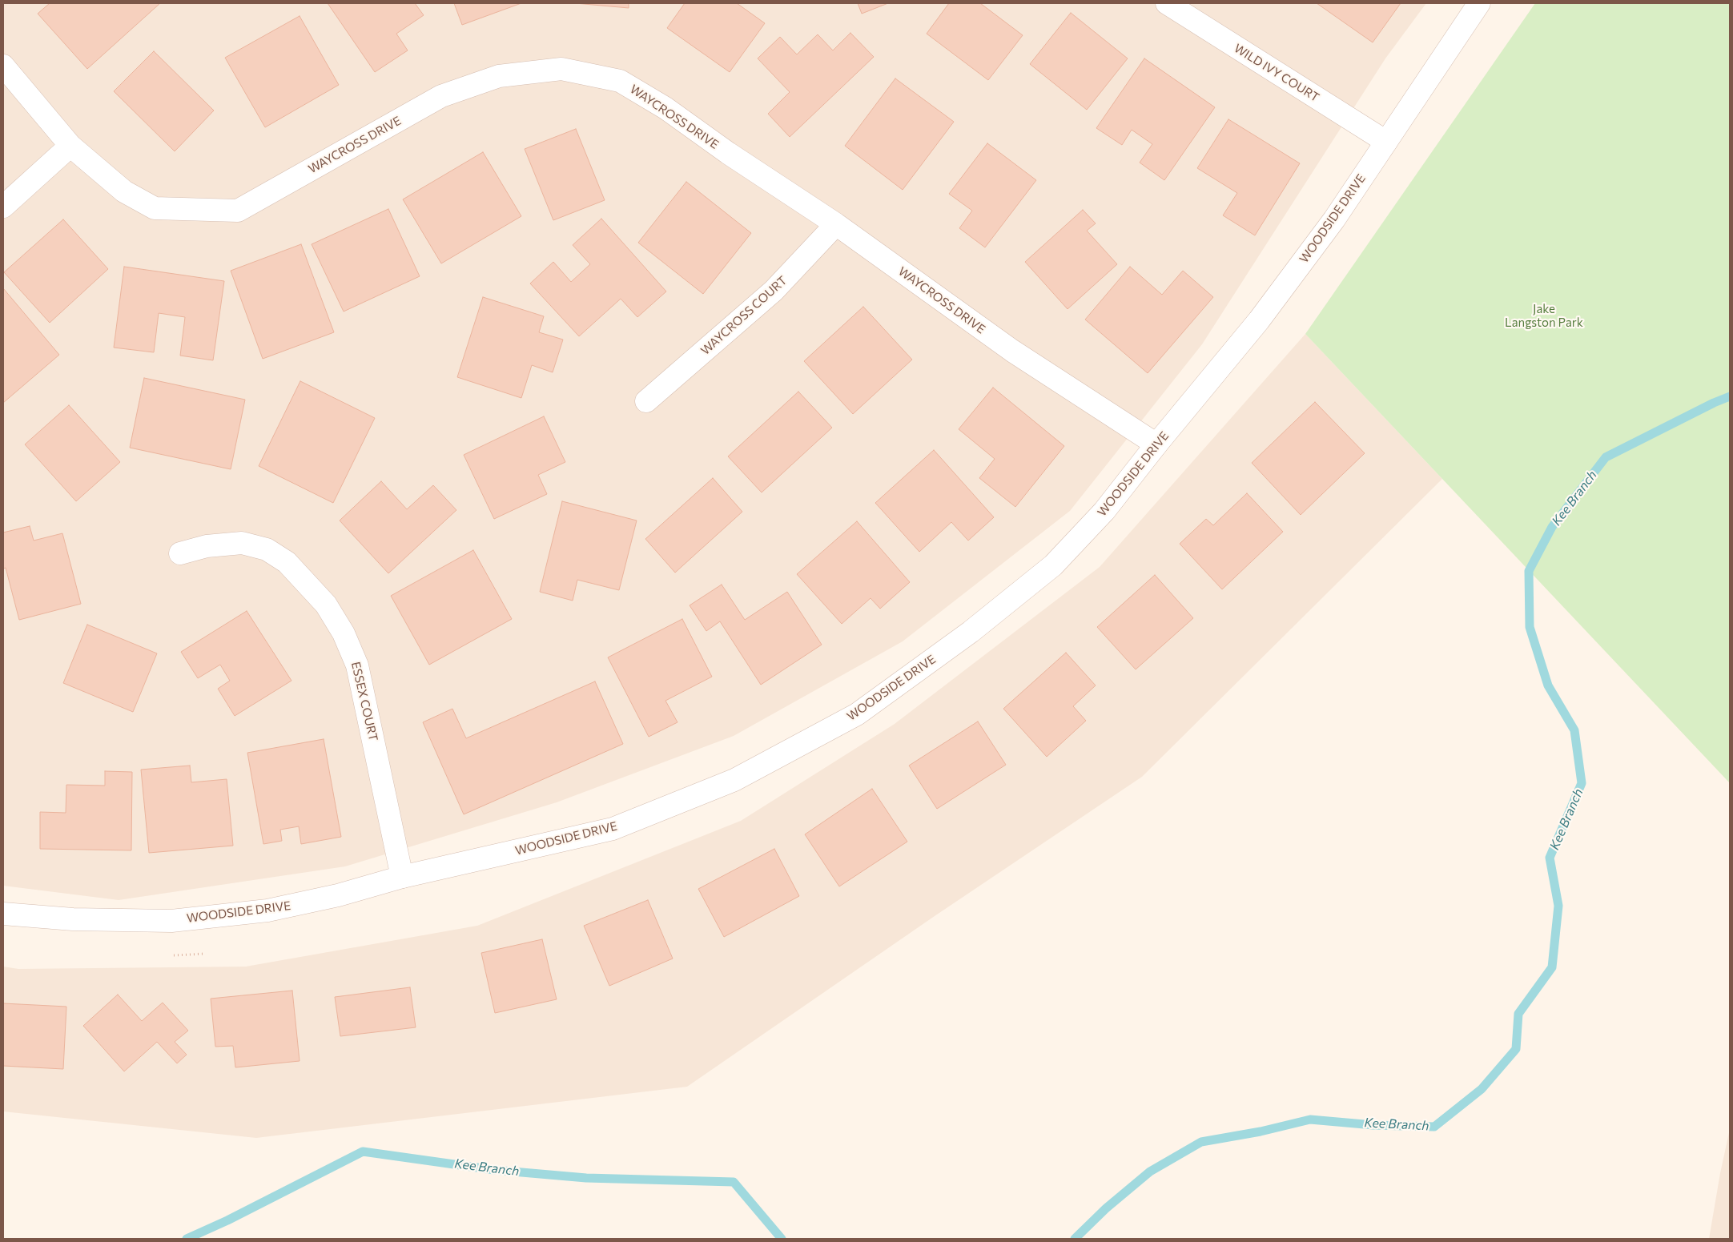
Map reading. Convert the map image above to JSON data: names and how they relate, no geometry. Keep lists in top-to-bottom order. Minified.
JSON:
{"streets":{"street":["WILD IVY COURT","WAYCROSS DRIVE","WOODSIDE DRIVE","WAYCROSS COURT","ESSEX COURT"]},"crossings":[["WILD IVY COURT","WOODSIDE DRIVE"],["WAYCROSS DRIVE","WOODSIDE DRIVE"],["WAYCROSS DRIVE","WAYCROSS COURT"],["WOODSIDE DRIVE","ESSEX COURT"]],"water":["Kee Branch"],"parks":["Jake Langston Park"]}
